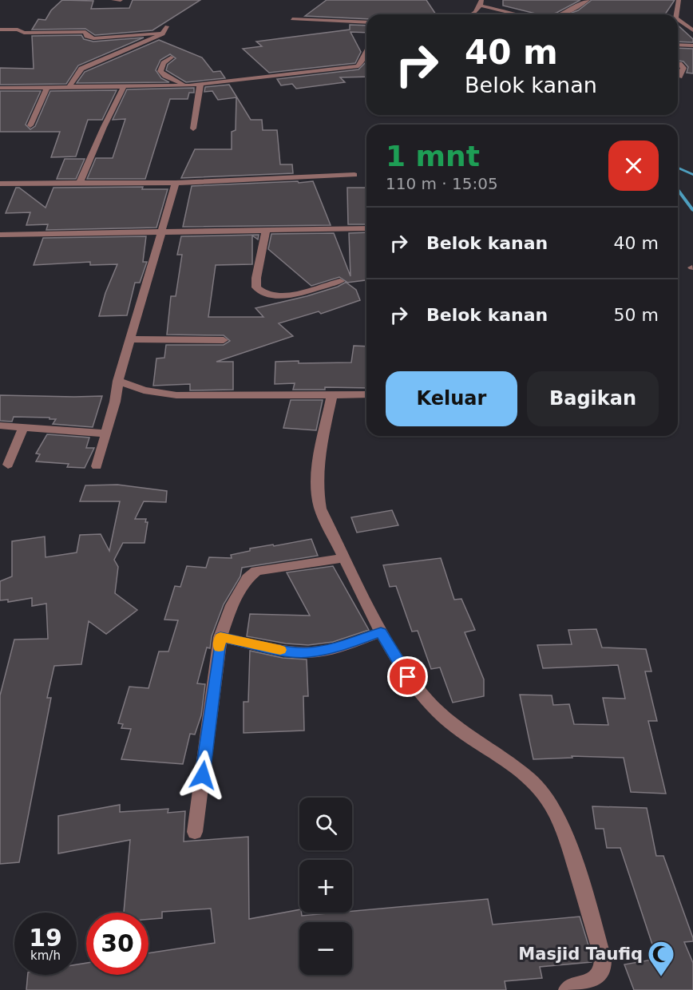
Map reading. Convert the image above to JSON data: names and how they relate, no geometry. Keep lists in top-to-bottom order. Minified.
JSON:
{"places":{"mosque":["Masjid Taufiq"]},"page":{"turn":["40 m","Belok kanan"],"heading":["1 mnt","110 m · 15:05"],"list":[{"name":"Belok kanan","value":"40 m"},{"name":"Belok kanan","value":"50 m"}],"buttons":["Keluar","Bagikan"],"map_buttons":["+","−"],"speed":"19 km/h","limit":"30"}}
